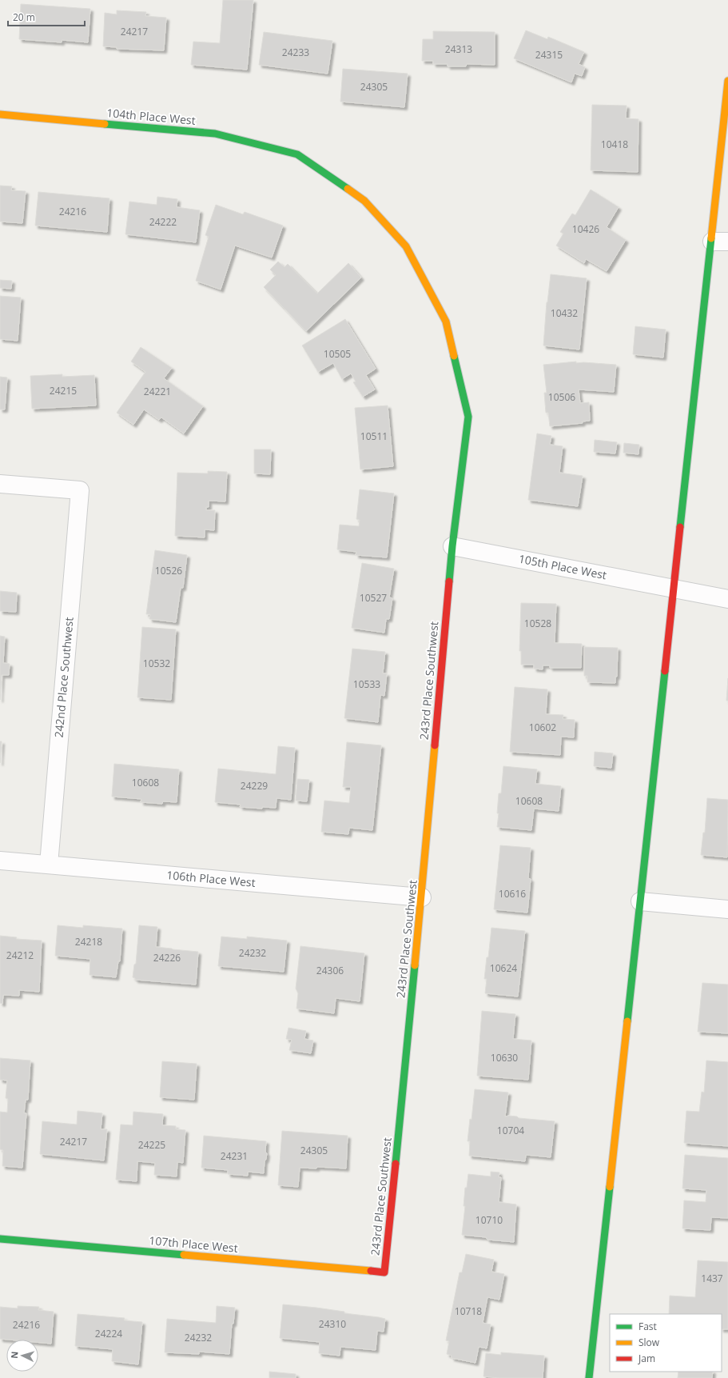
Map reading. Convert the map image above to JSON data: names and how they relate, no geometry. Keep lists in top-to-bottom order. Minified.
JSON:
{"streets":{"street":["104th Place West","105th Place West","242nd Place Southwest","243rd Place Southwest","106th Place West","107th Place West"]},"crossings":[["104th Place West","243rd Place Southwest"],["105th Place West","243rd Place Southwest"],["242nd Place Southwest","106th Place West"],["243rd Place Southwest","106th Place West"],["243rd Place Southwest","107th Place West"]],"house_numbers":["24217","24313","24233","24315","24305","10418","24216","24222","10426","10432","10505","24215","24221","10506","10511","10526","10527","10528","10532","10533","10602","10608","24229","10608","10616","24218","24232","24212","24226","10624","24306","10630","10704","24217","24225","24305","24231","10710","1437","10718","24310","24216","24224","24232"],"legend":["Fast","Slow","Jam"],"scale_bar":"20 m","north":"left"}
